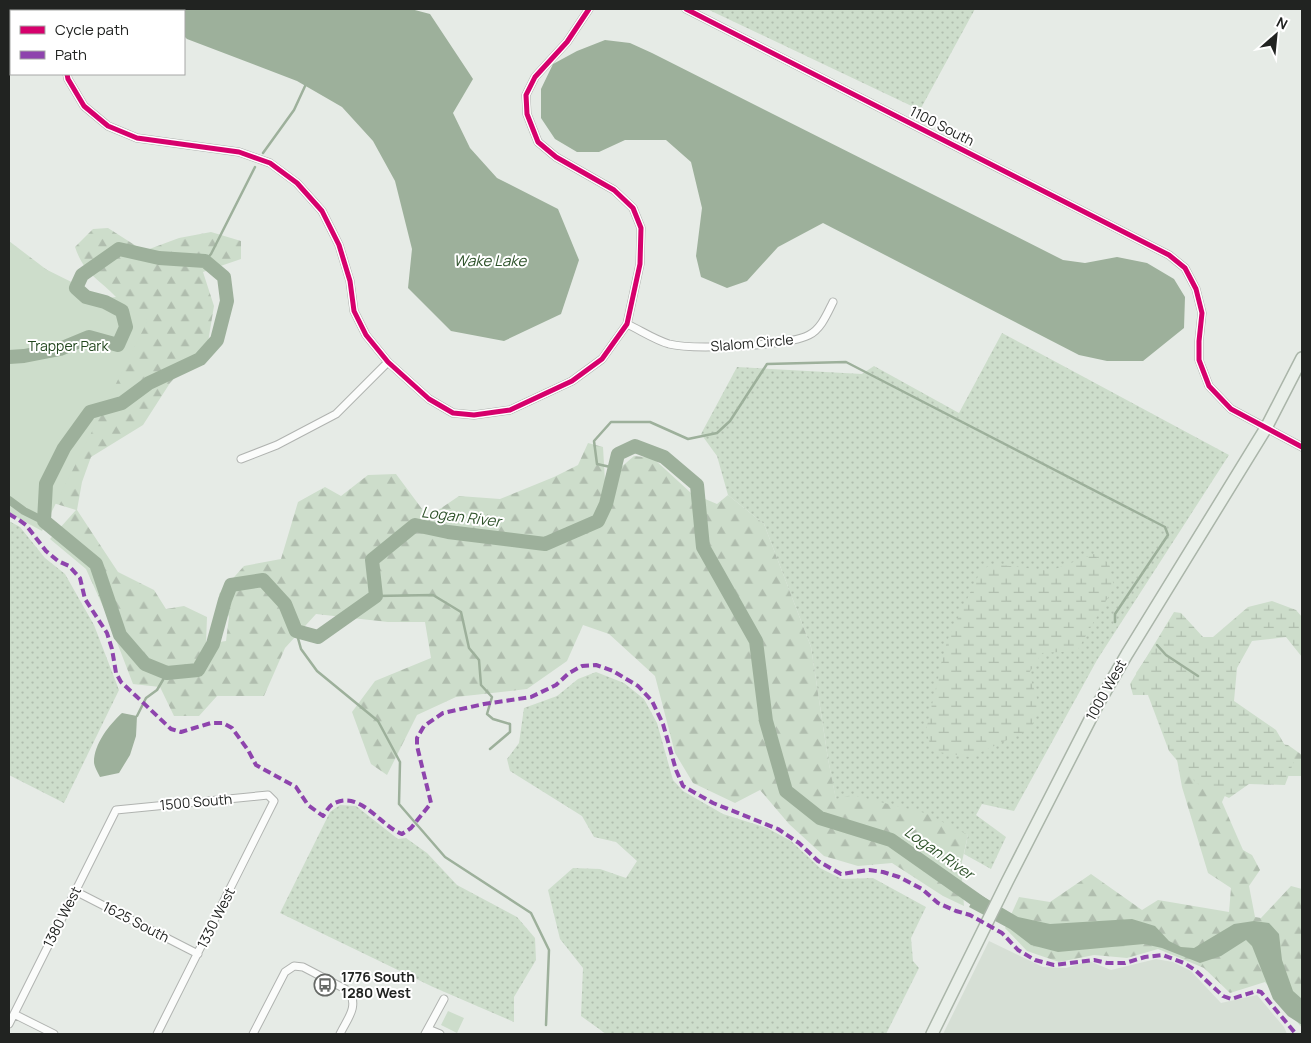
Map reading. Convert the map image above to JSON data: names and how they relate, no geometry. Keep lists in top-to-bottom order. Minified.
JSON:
{"streets":{"main road":["1000 West"],"street":["1100 South","Slalom Circle","1500 South","1380 West","1330 West","1625 South"]},"crossings":[["1100 South","1000 West"],["1500 South","1380 West"],["1500 South","1330 West"],["1380 West","1625 South"],["1330 West","1625 South"]],"water":["Wake Lake","Logan River"],"parks":["Trapper Park"],"places":{"bus stop":["1776 South 1280 West"]},"legend":["Cycle path","Path"],"north":"top right"}
